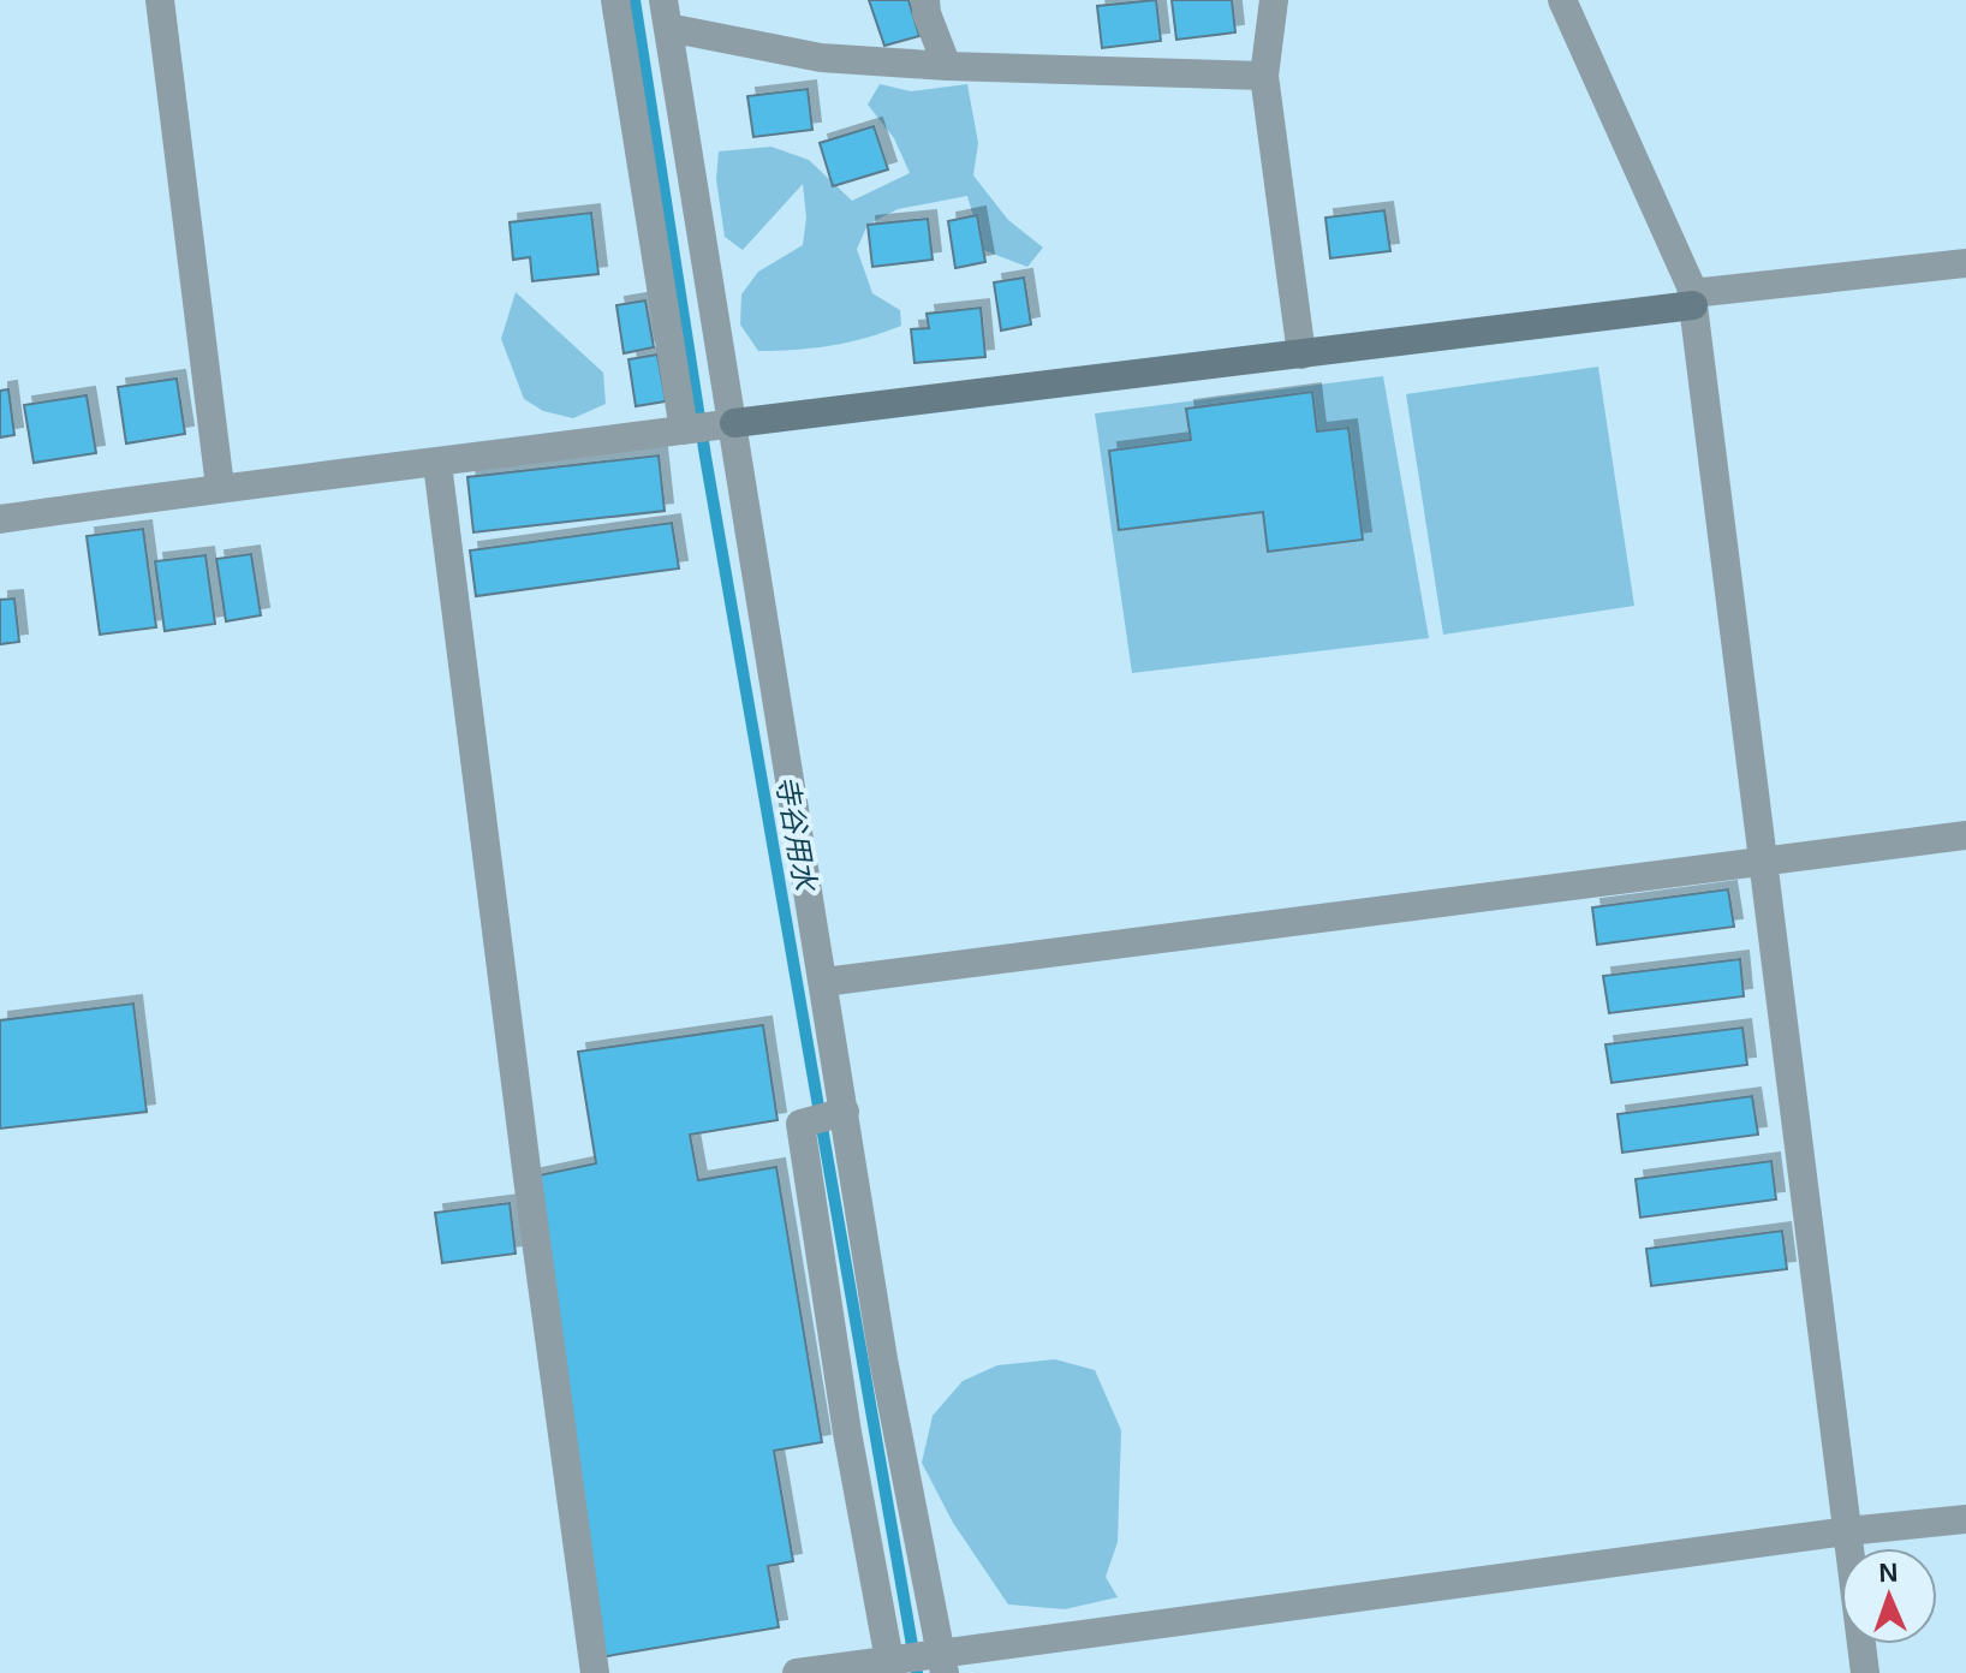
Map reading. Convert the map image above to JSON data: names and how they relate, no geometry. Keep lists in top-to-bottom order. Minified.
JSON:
{"water":["寺谷用水"],"north":"top"}
